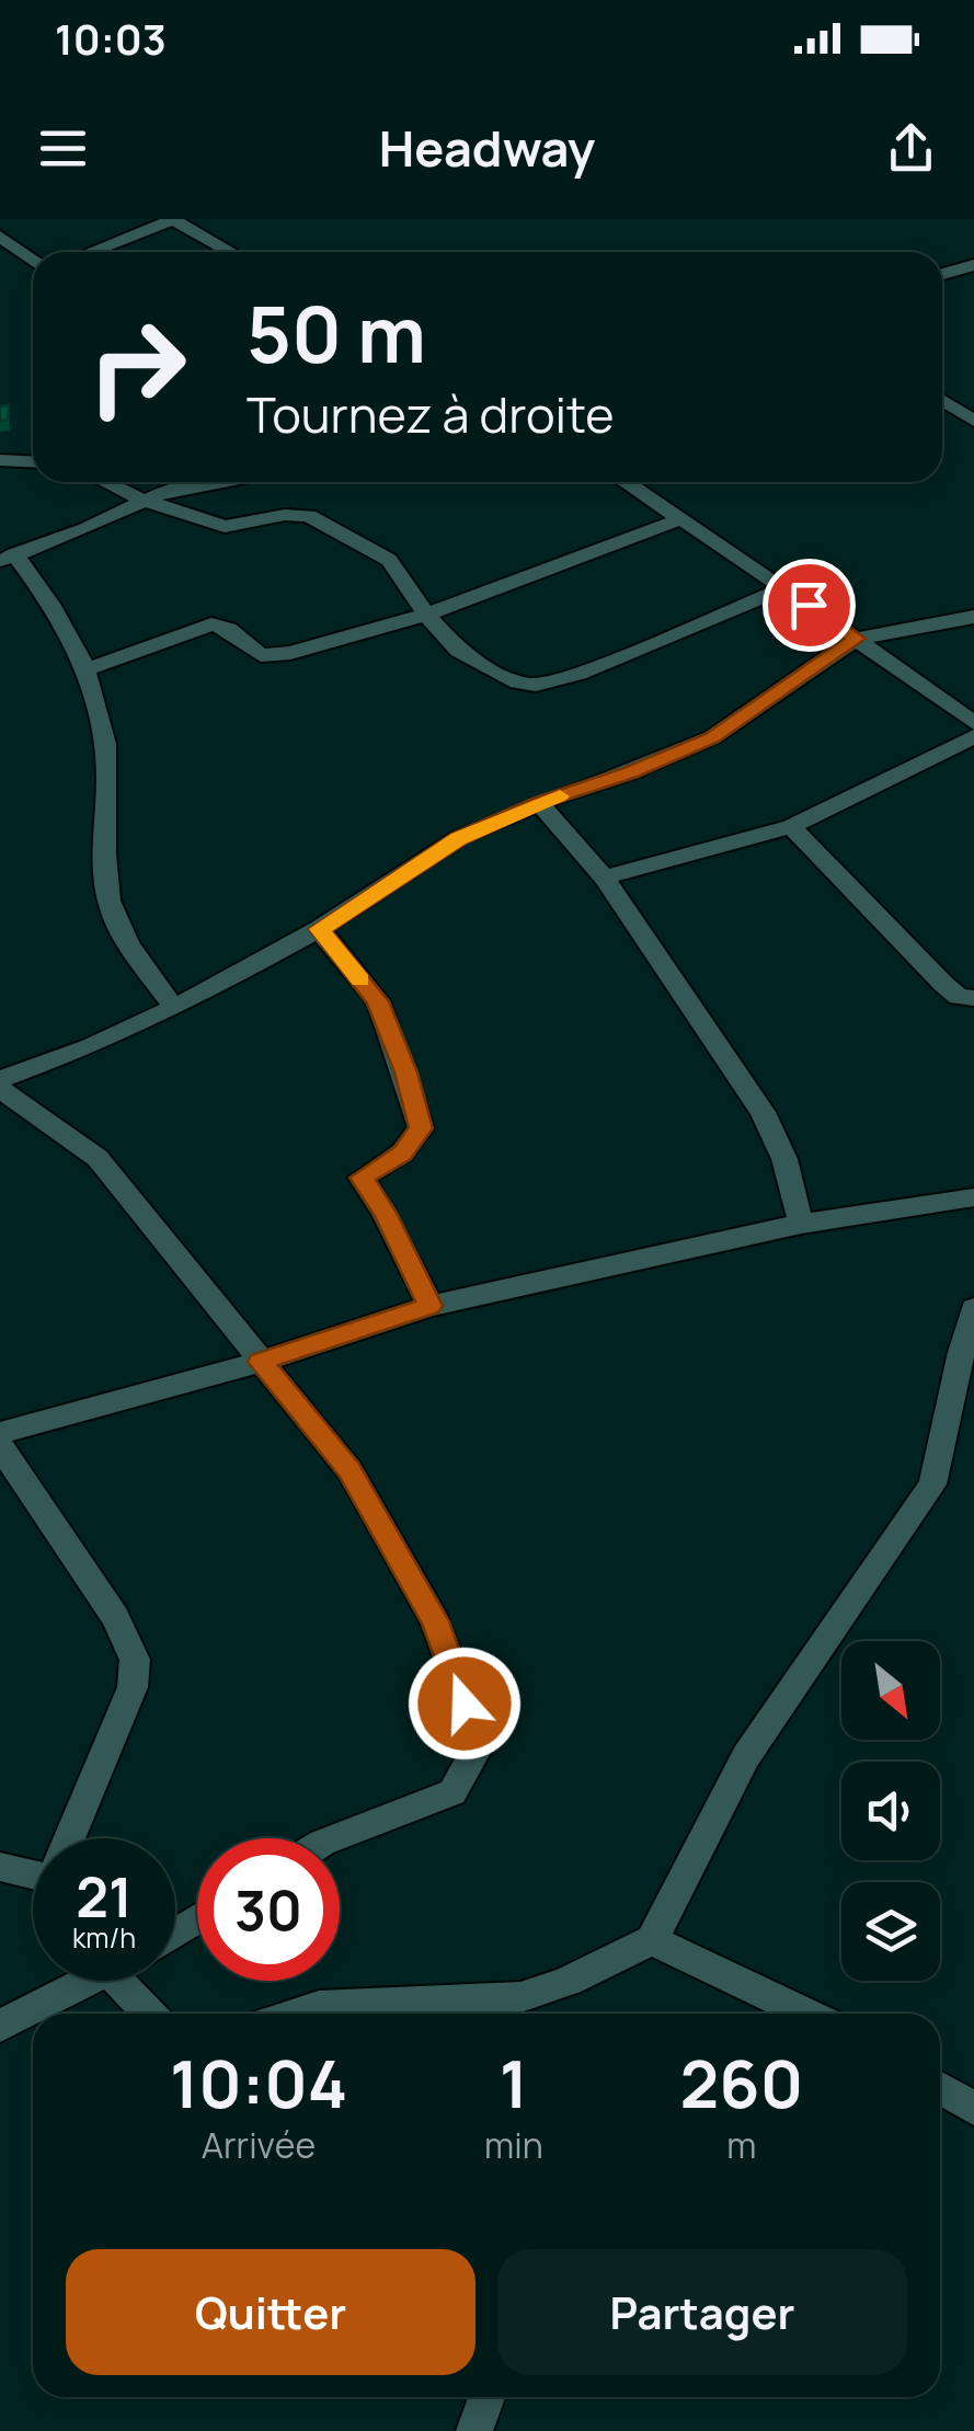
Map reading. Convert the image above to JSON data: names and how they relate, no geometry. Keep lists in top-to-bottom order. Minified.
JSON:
{"north":"bottom right","page":{"status":"10:03","header":"Headway","turn":["50 m","Tournez à droite"],"speed":"21 km/h","limit":"30","eta":["10:04","Arrivée","1","min","260","m"],"buttons":["Quitter","Partager"]}}
